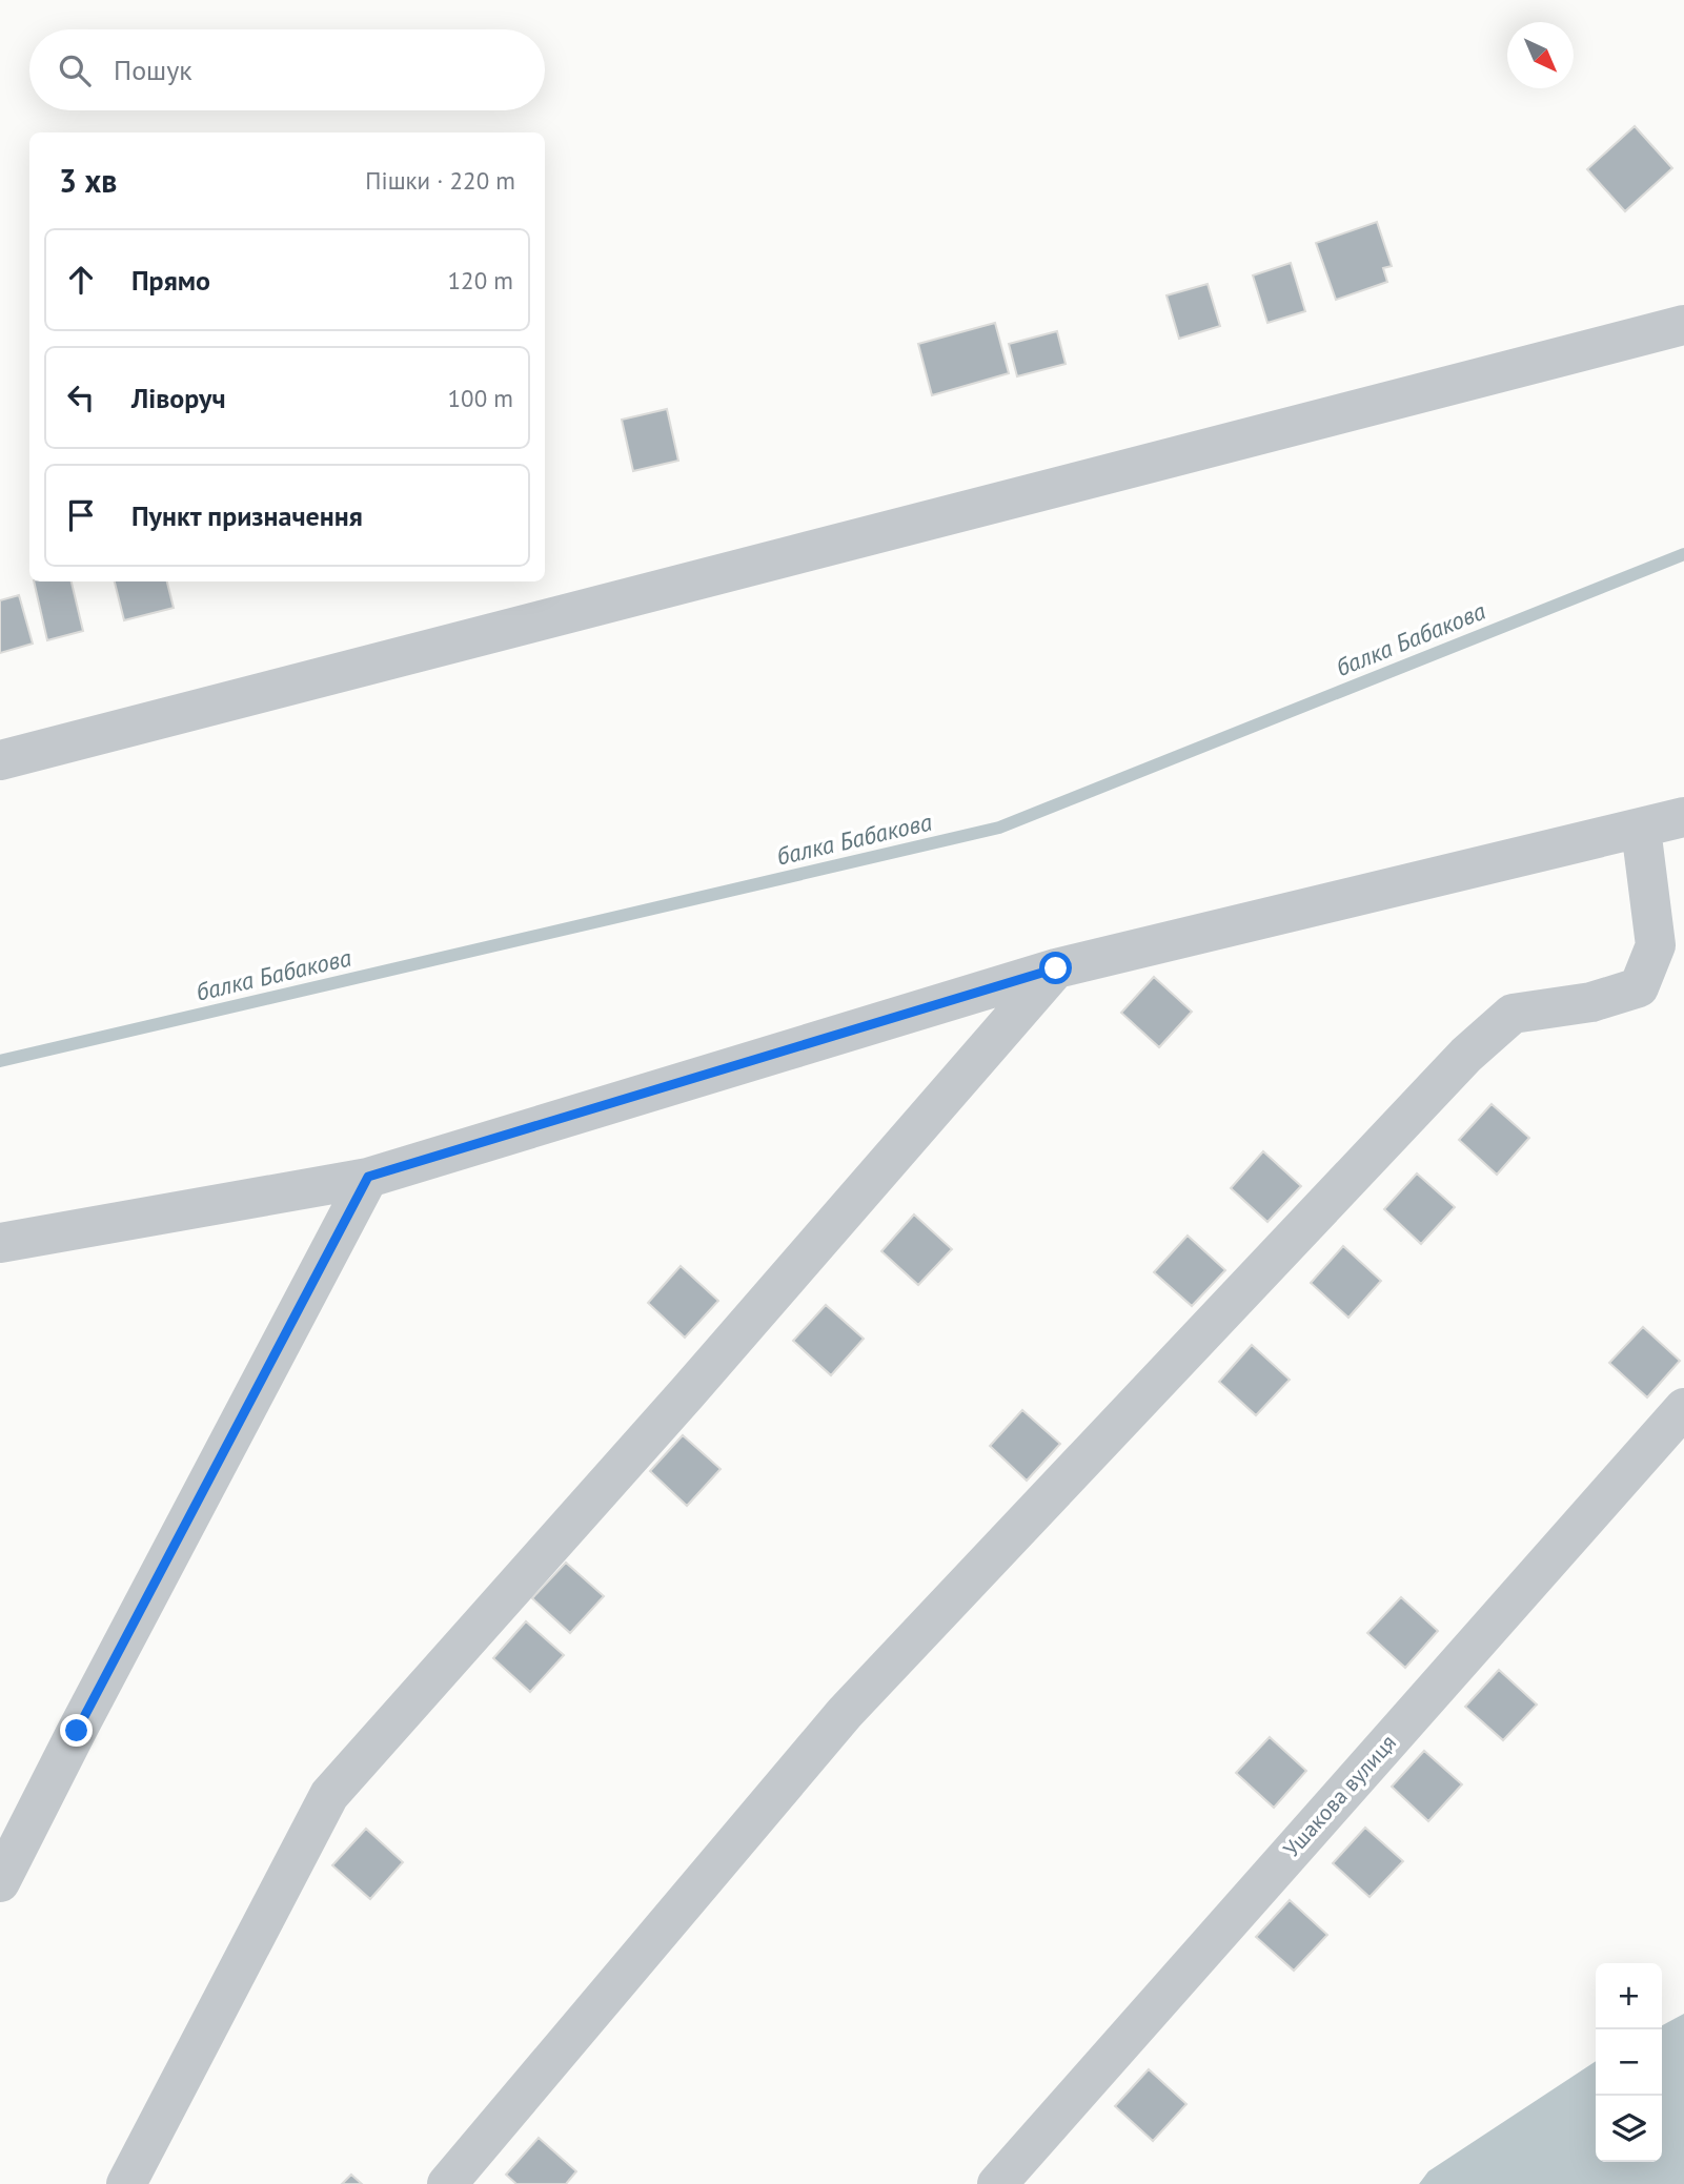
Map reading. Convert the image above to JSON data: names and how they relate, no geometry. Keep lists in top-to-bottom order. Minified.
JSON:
{"streets":{"street":["Ушакова вулиця"]},"water":["балка Бабакова"],"north":"bottom right","page":{"search":"Пошук","heading":["3 хв","Пішки · 220 m"],"list":[["Прямо","120 m"],["Ліворуч","100 m"],"Пункт призначення"],"map_buttons":["+","−"]}}
